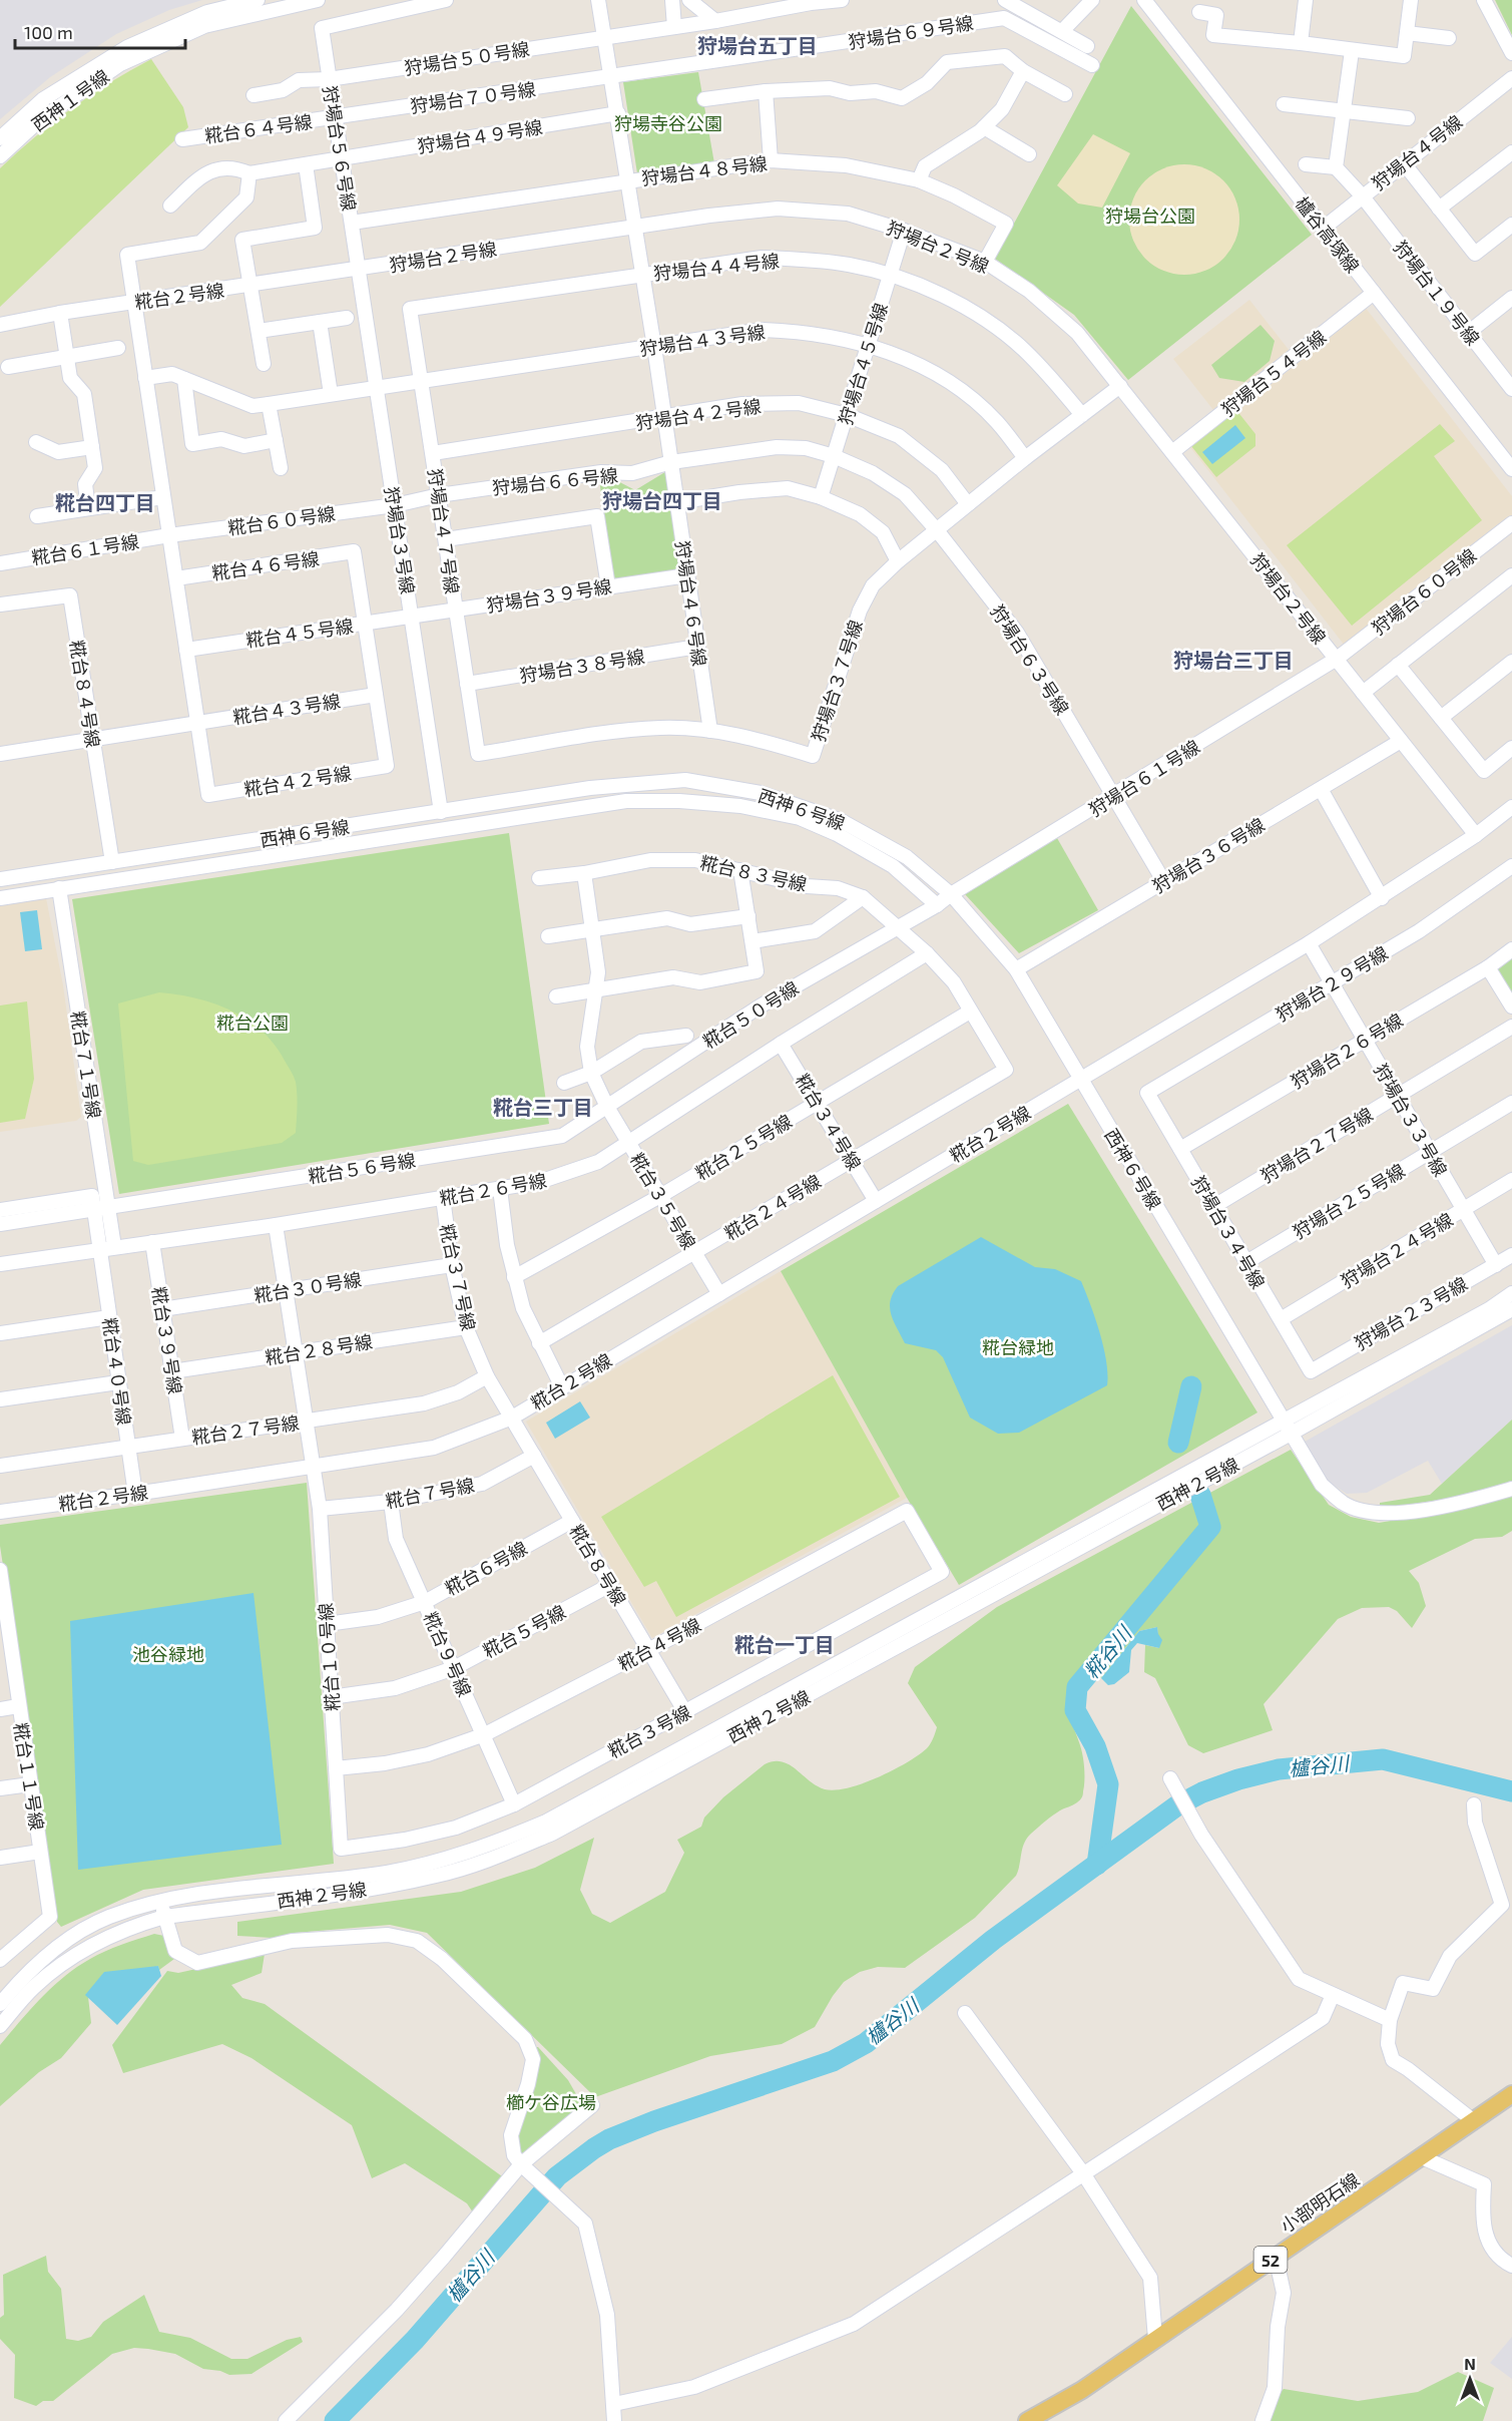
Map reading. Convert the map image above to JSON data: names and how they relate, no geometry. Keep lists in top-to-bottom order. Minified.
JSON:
{"streets":{"main road":["小部明石線","52"],"street":["狩場台６９号線","狩場台５０号線","狩場台７０号線","西神１号線","糀台６４号線","狩場台４９号線","狩場台５６号線","狩場台４号線","狩場台４８号線","櫨谷高塚線","狩場台２号線","狩場台４４号線","狩場台１９号線","糀台２号線","狩場台４３号線","狩場台４５号線","狩場台５４号線","狩場台４２号線","狩場台６６号線","糀台６０号線","狩場台４７号線","狩場台３号線","糀台６１号線","糀台４６号線","狩場台６０号線","狩場台３９号線","狩場台４６号線","糀台４５号線","狩場台６３号線","狩場台３８号線","狩場台３７号線","糀台８４号線","糀台４３号線","狩場台６１号線","糀台４２号線","西神６号線","狩場台３６号線","糀台８３号線","狩場台２９号線","糀台５０号線","狩場台２６号線","糀台７１号線","狩場台３３号線","糀台３４号線","狩場台２７号線","糀台２５号線","糀台５６号線","糀台２６号線","糀台３５号線","狩場台２５号線","糀台２４号線","狩場台３４号線","狩場台２４号線","糀台３７号線","糀台３０号線","狩場台２３号線","糀台３９号線","糀台２８号線","糀台４０号線","糀台２７号線","西神２号線","糀台７号線","糀台８号線","糀台６号線","糀台５号線","糀台４号線","糀台９号線","糀台１０号線","糀台３号線","糀台１１号線"]},"crossings":[["狩場台６９号線","狩場台７０号線"],["狩場台６９号線","狩場台４６号線"],["狩場台５０号線","狩場台５６号線"],["狩場台５０号線","狩場台４６号線"],["狩場台７０号線","糀台６４号線"],["狩場台７０号線","狩場台５６号線"],["狩場台７０号線","狩場台４６号線"],["糀台６４号線","狩場台５６号線"],["狩場台４９号線","狩場台５６号線"],["狩場台４９号線","狩場台４６号線"],["狩場台５６号線","狩場台４８号線"],["狩場台５６号線","狩場台２号線"],["狩場台５６号線","糀台２号線"],["狩場台５６号線","狩場台３号線"],["狩場台４号線","櫨谷高塚線"],["狩場台４号線","狩場台１９号線"],["狩場台４８号線","狩場台２号線"],["狩場台４８号線","狩場台４６号線"],["櫨谷高塚線","狩場台５４号線"],["狩場台２号線","糀台２号線"],["狩場台２号線","狩場台４５号線"],["狩場台２号線","狩場台５４号線"],["狩場台２号線","狩場台３号線"],["狩場台２号線","狩場台６０号線"],["狩場台２号線","狩場台４６号線"],["狩場台２号線","狩場台３７号線"],["狩場台２号線","狩場台６１号線"],["狩場台２号線","狩場台３６号線"],["狩場台４４号線","狩場台４５号線"],["狩場台４４号線","狩場台４７号線"],["狩場台４４号線","狩場台４６号線"],["狩場台４４号線","狩場台３７号線"],["糀台２号線","狩場台３号線"],["糀台２号線","西神６号線"],["糀台２号線","狩場台３３号線"],["糀台２号線","糀台３４号線"],["糀台２号線","糀台３５号線"],["糀台２号線","糀台３７号線"],["糀台２号線","糀台４０号線"],["糀台２号線","糀台８号線"],["糀台２号線","糀台１０号線"],["狩場台４３号線","狩場台４５号線"],["狩場台４３号線","狩場台４７号線"],["狩場台４３号線","狩場台３号線"],["狩場台４３号線","狩場台４６号線"],["狩場台４３号線","狩場台３７号線"],["狩場台４５号線","狩場台４２号線"],["狩場台４５号線","狩場台６６号線"],["狩場台４５号線","狩場台６３号線"],["狩場台４２号線","狩場台４７号線"],["狩場台４２号線","狩場台４６号線"],["狩場台４２号線","狩場台３７号線"],["狩場台６６号線","糀台６０号線"],["狩場台６６号線","狩場台４７号線"],["狩場台６６号線","狩場台３号線"],["狩場台６６号線","狩場台４６号線"],["狩場台６６号線","狩場台６３号線"],["糀台６０号線","狩場台３号線"],["糀台６０号線","糀台６１号線"],["狩場台４７号線","狩場台３９号線"],["狩場台４７号線","狩場台３８号線"],["狩場台４７号線","狩場台３７号線"],["狩場台３号線","狩場台３９号線"],["狩場台３号線","糀台４５号線"],["狩場台３号線","西神６号線"],["糀台４６号線","糀台４５号線"],["狩場台６０号線","狩場台６１号線"],["狩場台３９号線","狩場台４６号線"],["狩場台３９号線","糀台４５号線"],["狩場台４６号線","狩場台３８号線"],["狩場台４６号線","狩場台３７号線"],["狩場台６３号線","狩場台３７号線"],["狩場台６３号線","狩場台６１号線"],["狩場台６３号線","狩場台３６号線"],["糀台８４号線","糀台４３号線"],["糀台８４号線","西神６号線"],["糀台４３号線","糀台４２号線"],["狩場台６１号線","西神６号線"],["狩場台６１号線","糀台５０号線"],["西神６号線","狩場台３６号線"],["西神６号線","西神２号線"],["糀台８３号線","糀台５０号線"],["糀台８３号線","糀台２５号線"],["糀台８３号線","糀台２６号線"],["糀台８３号線","糀台２４号線"],["狩場台２９号線","狩場台３３号線"],["狩場台２９号線","狩場台３４号線"],["糀台５０号線","糀台５６号線"],["糀台５０号線","糀台３５号線"],["狩場台２６号線","狩場台３３号線"],["狩場台２６号線","狩場台３４号線"],["糀台７１号線","糀台５６号線"],["糀台７１号線","糀台４０号線"],["狩場台３３号線","狩場台２７号線"],["狩場台３３号線","狩場台２５号線"],["狩場台３３号線","狩場台２４号線"],["狩場台３３号線","狩場台２３号線"],["糀台３４号線","糀台２５号線"],["糀台３４号線","糀台２６号線"],["糀台３４号線","糀台２４号線"],["狩場台２７号線","狩場台３４号線"],["糀台２５号線","糀台３５号線"],["糀台５６号線","糀台３５号線"],["糀台５６号線","糀台４０号線"],["糀台２６号線","糀台３５号線"],["糀台２６号線","糀台３７号線"],["糀台２６号線","糀台３９号線"],["糀台２６号線","糀台４０号線"],["糀台２６号線","糀台１０号線"],["糀台３５号線","糀台２４号線"],["狩場台２５号線","狩場台３４号線"],["狩場台３４号線","狩場台２４号線"],["狩場台３４号線","狩場台２３号線"],["糀台３７号線","糀台３０号線"],["糀台３７号線","糀台２８号線"],["糀台３７号線","糀台２７号線"],["糀台３７号線","糀台８号線"],["糀台３０号線","糀台３９号線"],["糀台３０号線","糀台１０号線"],["糀台３９号線","糀台２８号線"],["糀台３９号線","糀台２７号線"],["糀台２８号線","糀台１０号線"],["糀台４０号線","糀台２７号線"],["糀台２７号線","糀台１０号線"],["糀台７号線","糀台８号線"],["糀台７号線","糀台９号線"],["糀台７号線","糀台１０号線"],["糀台８号線","糀台６号線"],["糀台８号線","糀台５号線"],["糀台８号線","糀台４号線"],["糀台８号線","糀台３号線"],["糀台６号線","糀台９号線"],["糀台６号線","糀台１０号線"],["糀台５号線","糀台９号線"],["糀台５号線","糀台１０号線"],["糀台４号線","糀台９号線"],["糀台４号線","糀台１０号線"],["糀台４号線","糀台３号線"],["糀台９号線","糀台３号線"],["糀台１０号線","糀台３号線"]],"districts":["狩場台五丁目","狩場台四丁目","糀台四丁目","狩場台三丁目","糀台三丁目","糀台一丁目"],"water":["糀谷川","櫨谷川"],"parks":["狩場寺谷公園","狩場台公園","糀台公園","糀台緑地","池谷緑地","櫛ケ谷広場"],"scale_bar":"100 m","north":"top"}
